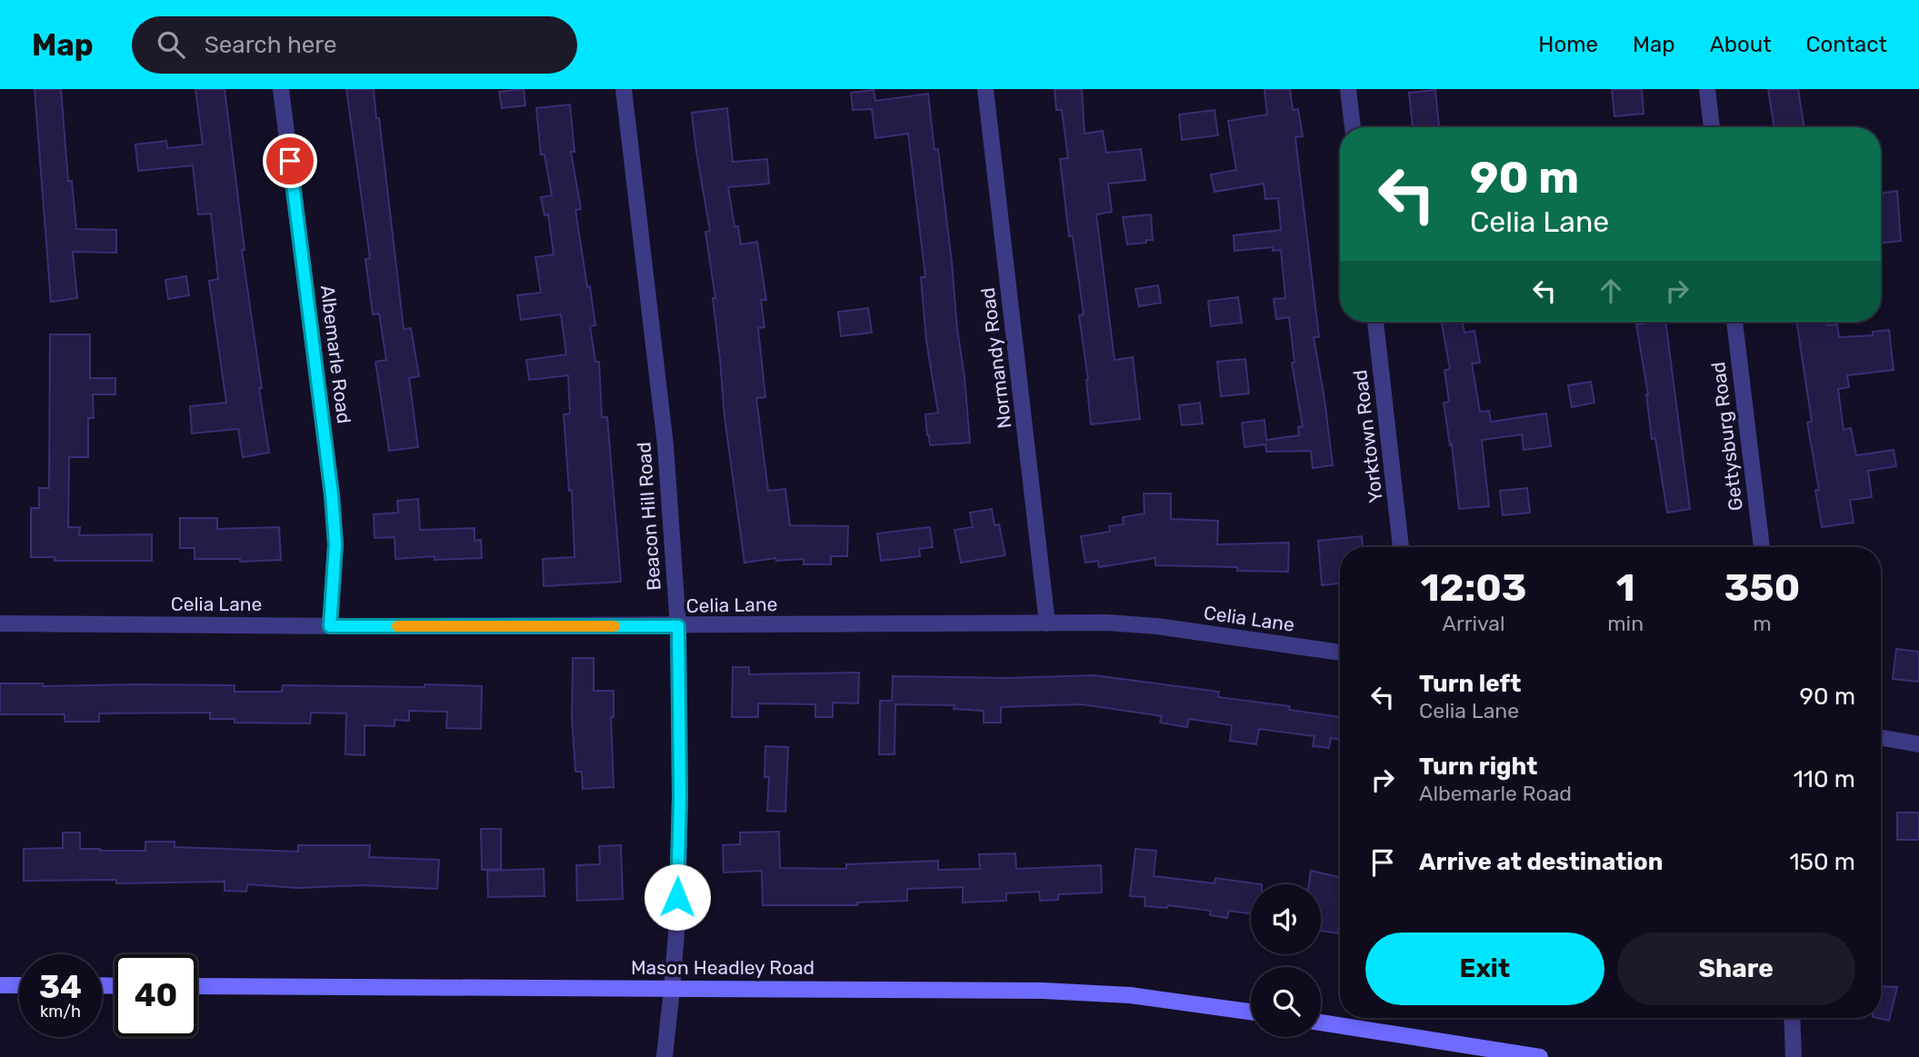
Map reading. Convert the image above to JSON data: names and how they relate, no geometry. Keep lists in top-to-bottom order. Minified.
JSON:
{"streets":{"main road":["Mason Headley Road"],"street":["Albemarle Road","Normandy Road","Yorktown Road","Gettysburg Road","Beacon Hill Road","Celia Lane"]},"crossings":[["Albemarle Road","Celia Lane"],["Normandy Road","Celia Lane"],["Beacon Hill Road","Celia Lane"],["Beacon Hill Road","Mason Headley Road"]],"page":{"header":"Map","search":"Search here","nav":["Home","Map","About","Contact"],"turn":["90 m","Celia Lane"],"eta":["12:03","Arrival","1","min","350","m"],"list":[{"name":"Turn left","note":"Celia Lane","value":"90 m"},{"name":"Turn right","note":"Albemarle Road","value":"110 m"},{"name":"Arrive at destination","value":"150 m"}],"buttons":["Exit","Share"],"speed":"34 km/h","limit":"40"}}
